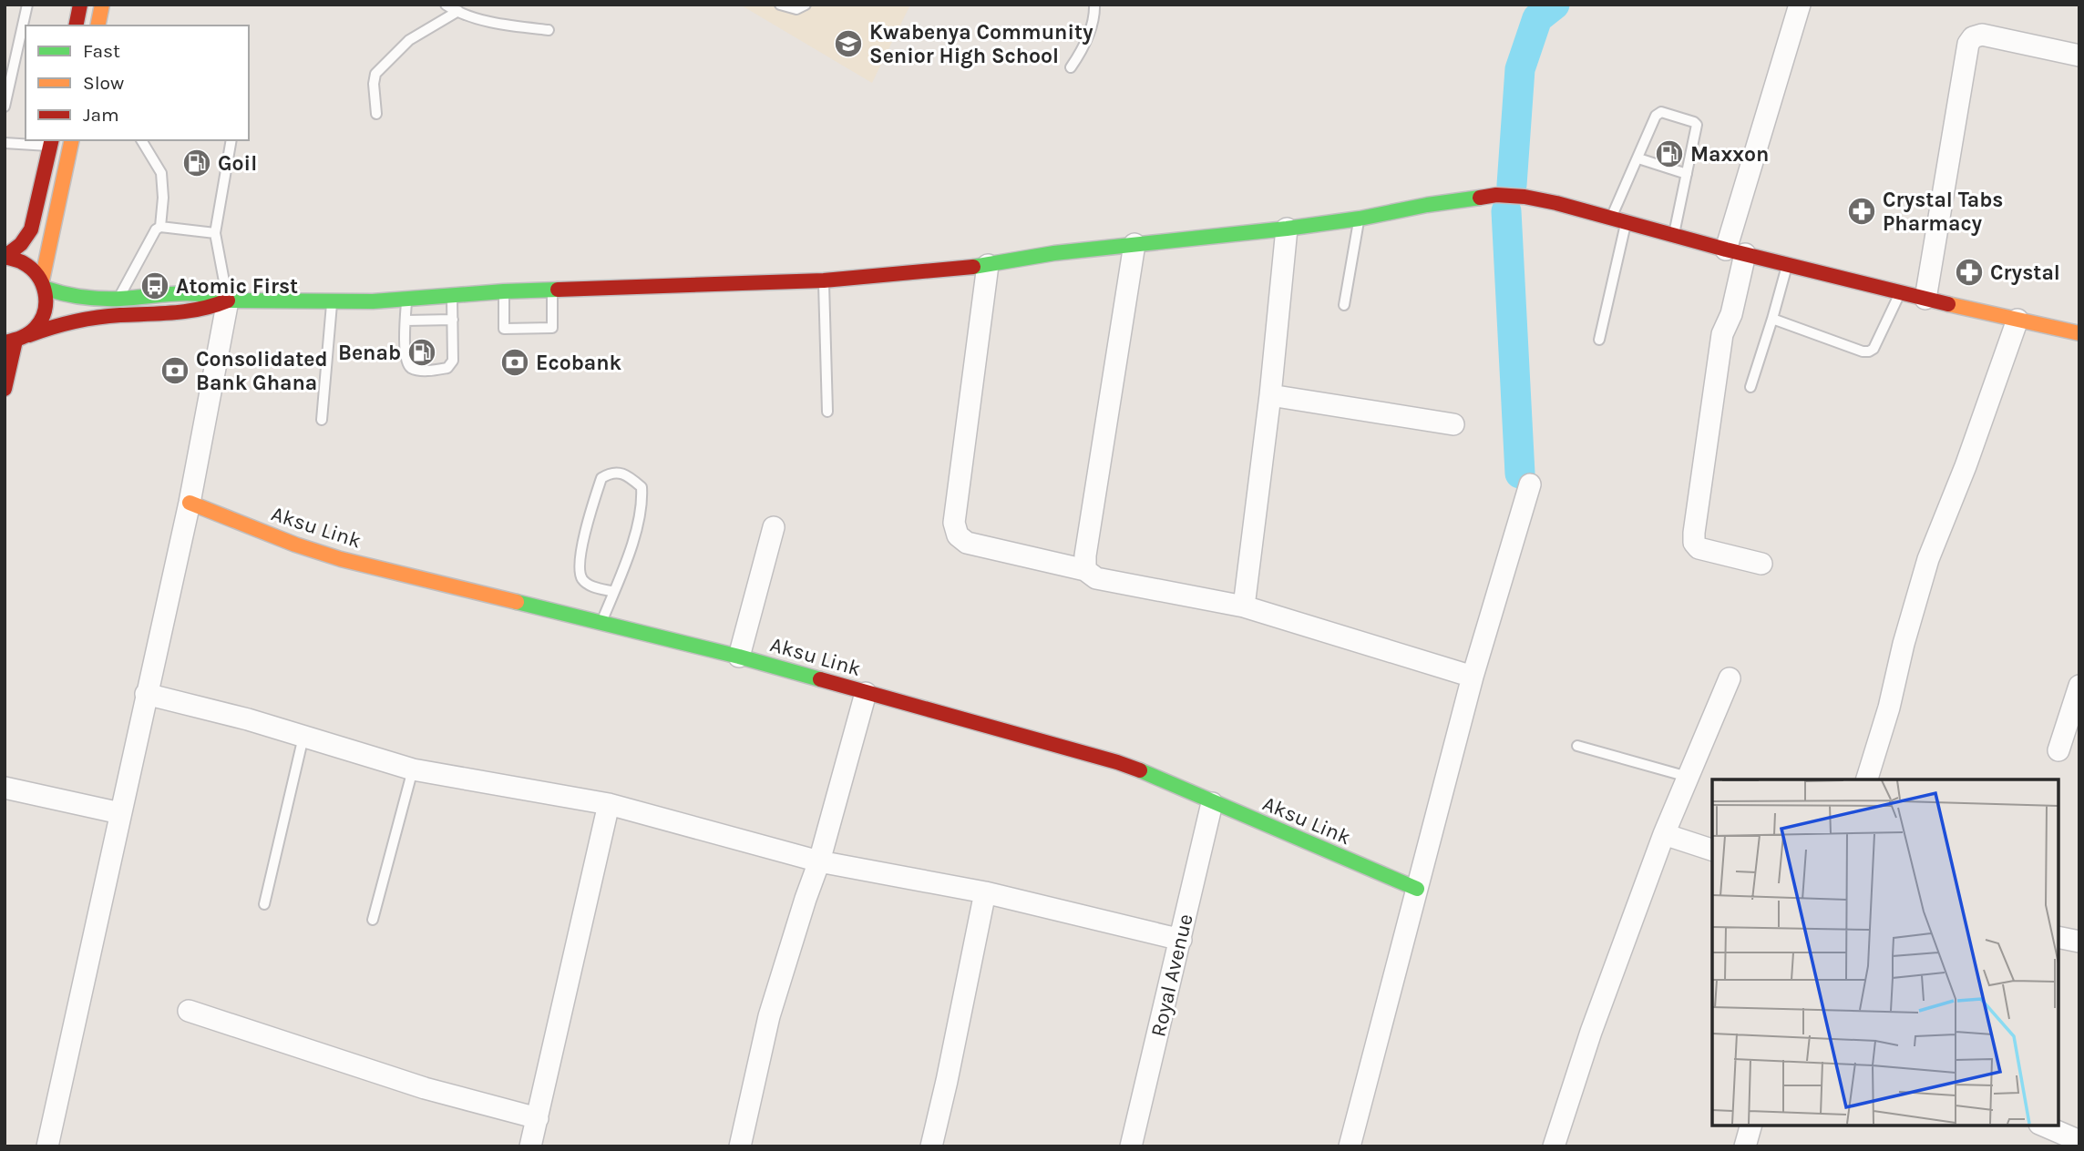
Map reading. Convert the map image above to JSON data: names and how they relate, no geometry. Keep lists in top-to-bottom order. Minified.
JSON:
{"streets":{"main road":["Aksu Link"],"street":["Royal Avenue"]},"crossings":[["Aksu Link","Royal Avenue"]],"places":{"school or university":["Kwabenya Community Senior High School"],"fuel station":["Maxxon","Goil","Benab"],"pharmacy":["Crystal Tabs Pharmacy","Crystal"],"bus stop":["Atomic First"],"bank":["Ecobank","Consolidated Bank Ghana"]},"legend":["Fast","Slow","Jam"]}
